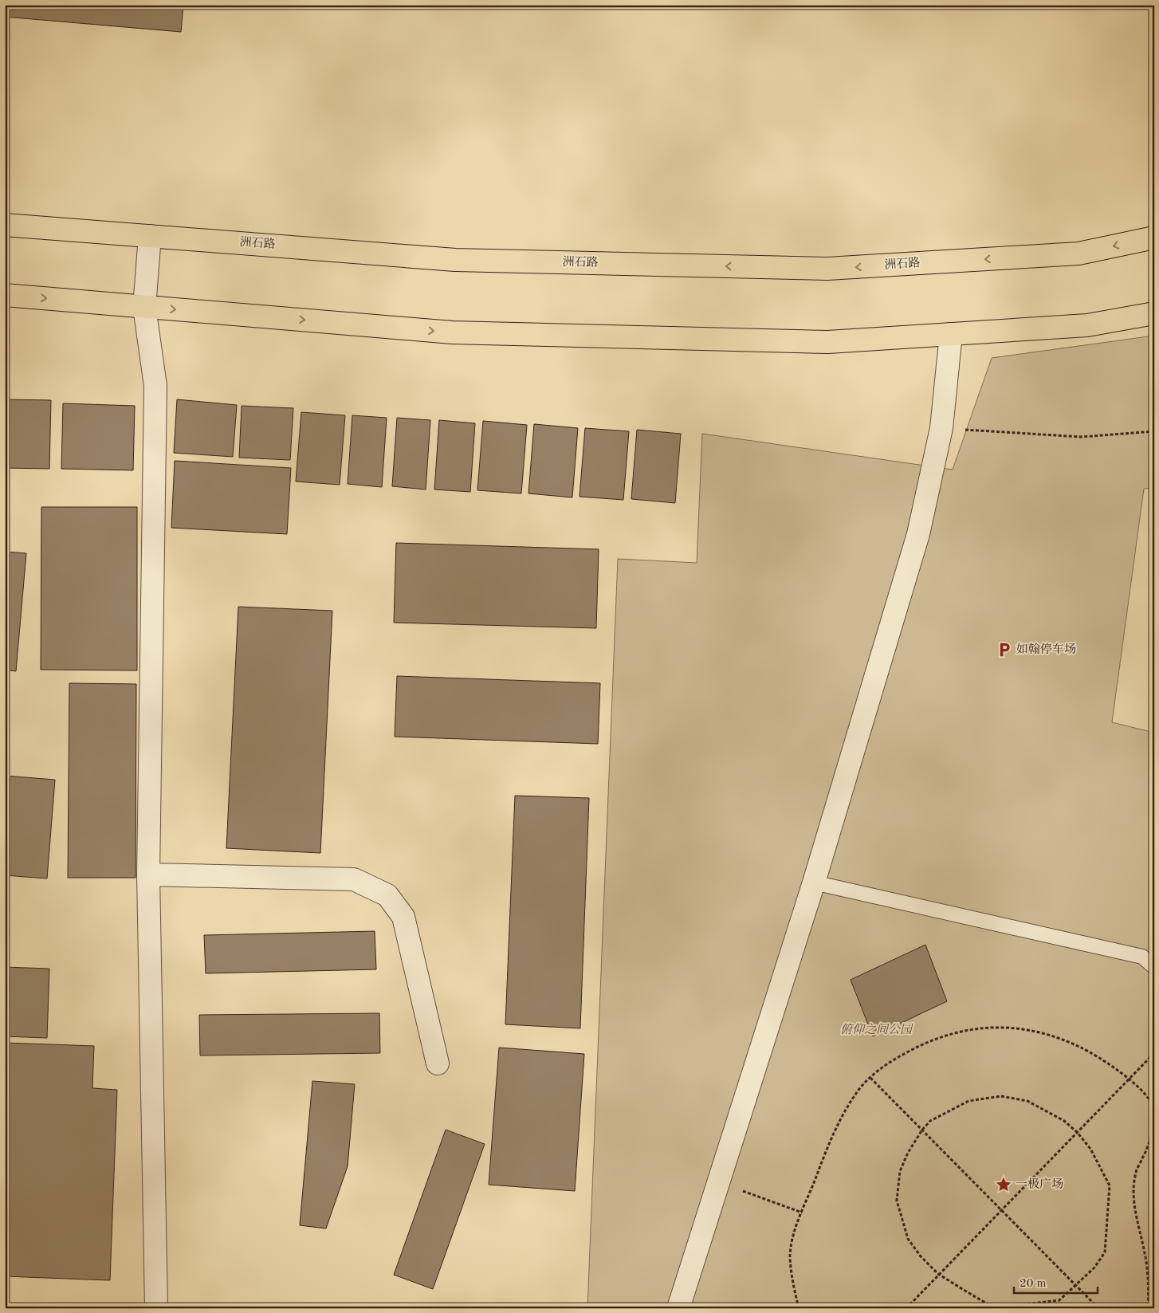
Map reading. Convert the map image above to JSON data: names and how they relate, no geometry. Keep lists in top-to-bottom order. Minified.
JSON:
{"streets":{"main road":["洲石路"]},"parks":["俯仰之间公园"],"places":{"parking":["如翰停车场"],"place":["一极广场"]},"scale_bar":"20 m"}
